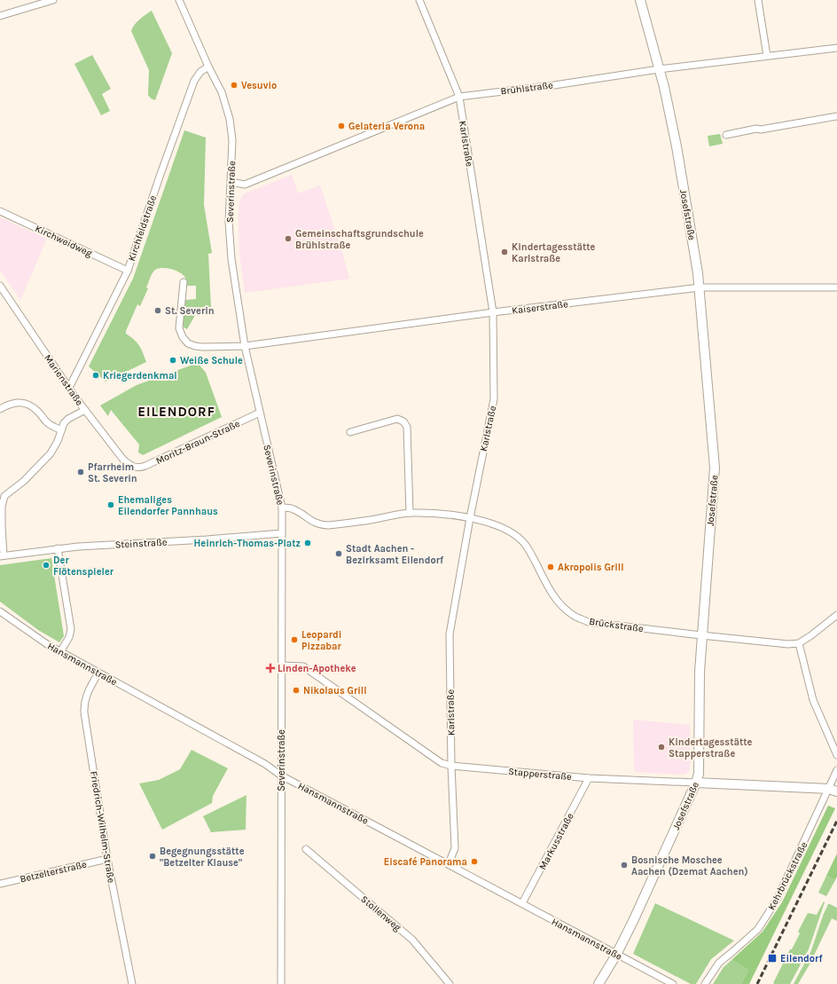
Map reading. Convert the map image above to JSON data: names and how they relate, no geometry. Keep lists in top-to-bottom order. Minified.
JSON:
{"streets":{"street":["Brühlstraße","Karlstraße","Severinstraße","Josefstraße","Kirchfeldstraße","Kirchweidweg","Kaiserstraße","Marienstraße","Moritz-Braun-Straße","Steinstraße","Brückstraße","Hansmannstraße","Stapperstraße","Friedrich-Wilhelm-Straße","Markusstraße","Betzelterstraße","Kehrbrückstraße","Stollenweg"]},"crossings":[["Brühlstraße","Karlstraße"],["Brühlstraße","Severinstraße"],["Brühlstraße","Josefstraße"],["Karlstraße","Kaiserstraße"],["Karlstraße","Brückstraße"],["Karlstraße","Hansmannstraße"],["Karlstraße","Stapperstraße"],["Severinstraße","Kirchfeldstraße"],["Severinstraße","Kaiserstraße"],["Severinstraße","Moritz-Braun-Straße"],["Severinstraße","Steinstraße"],["Severinstraße","Brückstraße"],["Severinstraße","Hansmannstraße"],["Severinstraße","Stapperstraße"],["Josefstraße","Kaiserstraße"],["Josefstraße","Brückstraße"],["Josefstraße","Hansmannstraße"],["Josefstraße","Stapperstraße"],["Kirchfeldstraße","Kirchweidweg"],["Kirchfeldstraße","Marienstraße"],["Marienstraße","Moritz-Braun-Straße"],["Hansmannstraße","Friedrich-Wilhelm-Straße"],["Hansmannstraße","Markusstraße"],["Stapperstraße","Markusstraße"],["Stapperstraße","Kehrbrückstraße"],["Friedrich-Wilhelm-Straße","Betzelterstraße"]],"districts":["EILENDORF"],"places":{"other":["Vesuvio","Gelateria Verona","Gemeinschaftsgrundschule Brühlstraße","Kindertagesstätte Karlstraße","St. Severin","Weiße Schule","Kriegerdenkmal","Pfarrheim St. Severin","Ehemaliges Eilendorfer Pannhaus","Heinrich-Thomas-Platz","Stadt Aachen - Bezirksamt Eilendorf","Der Flötenspieler","Akropolis Grill","Leopardi Pizzabar","Nikolaus Grill","Kindertagesstätte Stapperstraße","Begegnungsstätte \"Betzelter Klause\"","Eiscafé Panorama","Bosnische Moschee Aachen (Dzemat Aachen)"],"health":["Linden-Apotheke"],"transit":["Eilendorf"]}}
